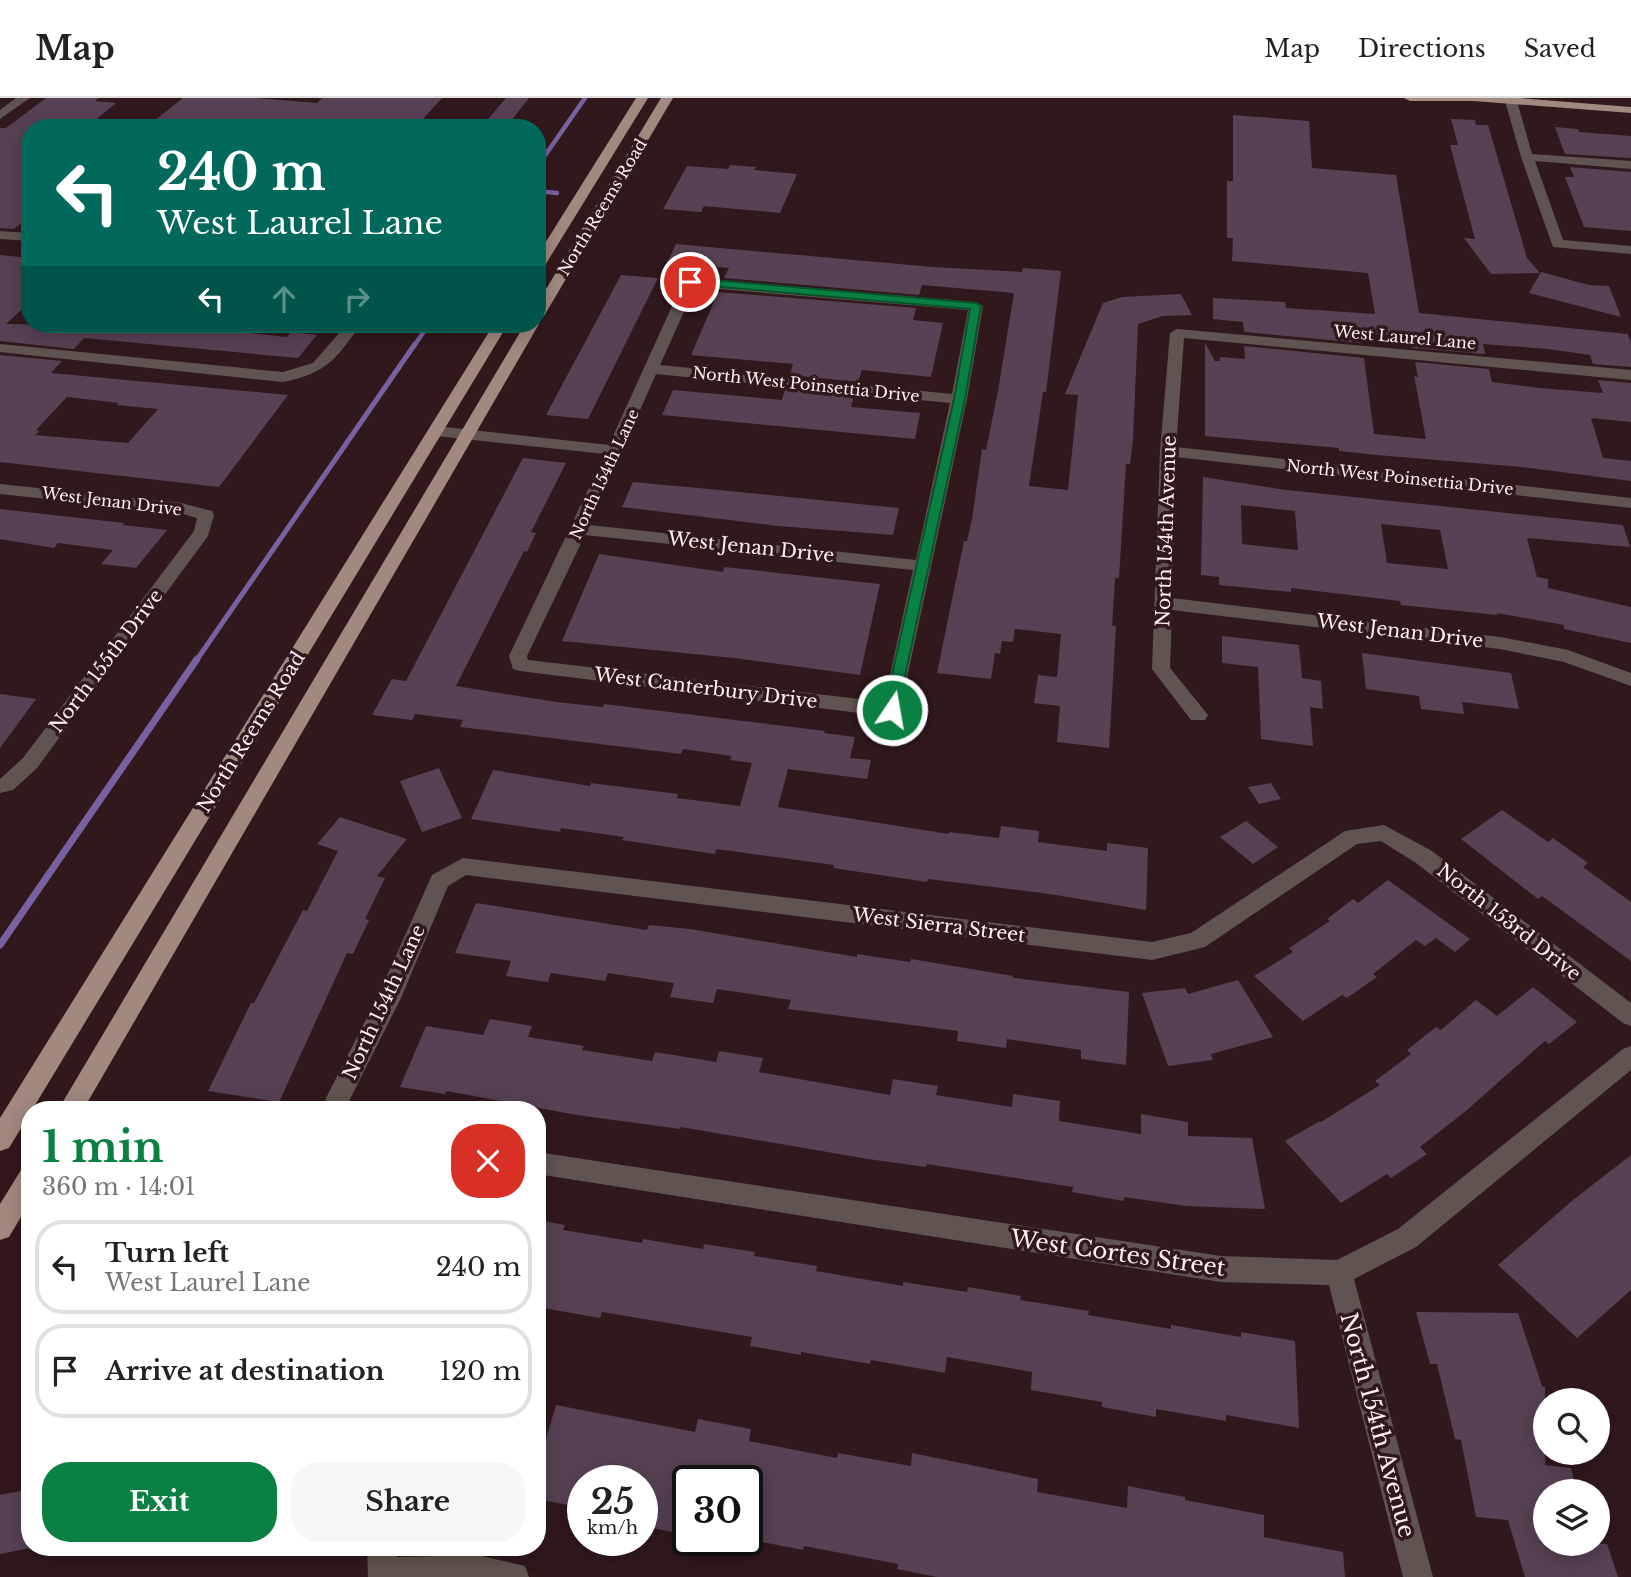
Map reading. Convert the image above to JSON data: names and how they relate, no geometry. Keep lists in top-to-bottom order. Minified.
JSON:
{"streets":{"main road":["North Reems Road"],"street":["West Laurel Lane","North West Poinsettia Drive","North 154th Lane","West Jenan Drive","North 154th Avenue","North 155th Drive","West Canterbury Drive","North 153rd Drive","West Sierra Street","West Cortes Street"]},"crossings":[["West Laurel Lane","North 154th Avenue"],["North West Poinsettia Drive","North 154th Lane"],["North West Poinsettia Drive","North 154th Avenue"],["North 154th Lane","West Jenan Drive"],["North 154th Lane","West Canterbury Drive"],["North 154th Lane","West Sierra Street"],["West Jenan Drive","North 154th Avenue"],["West Jenan Drive","North 155th Drive"],["West Jenan Drive","West Canterbury Drive"],["North 154th Avenue","West Cortes Street"],["North 153rd Drive","West Sierra Street"]],"page":{"header":"Map","nav":["Map","Directions","Saved"],"turn":["240 m","West Laurel Lane"],"heading":["1 min","360 m · 14:01"],"list":[{"name":"Turn left","note":"West Laurel Lane","value":"240 m"},{"name":"Arrive at destination","value":"120 m"}],"buttons":["Exit","Share"],"speed":"25 km/h","limit":"30"}}
